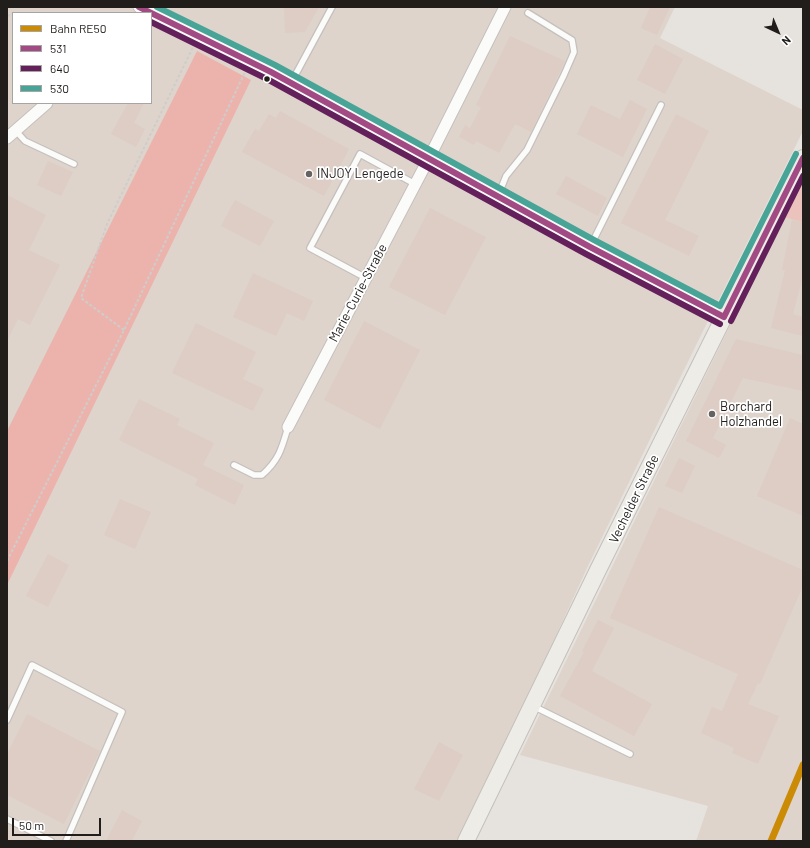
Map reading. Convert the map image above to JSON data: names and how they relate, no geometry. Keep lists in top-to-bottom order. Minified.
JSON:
{"streets":{"main road":["Vechelder Straße"],"street":["Marie-Curie-Straße"]},"places":["INJOY Lengede","Borchard Holzhandel"],"lines":["transit line 531","transit line 530","transit line 640","rail line RE50"],"legend":["Bahn RE50","531","640","530"],"scale_bar":"50 m","north":"bottom right"}
